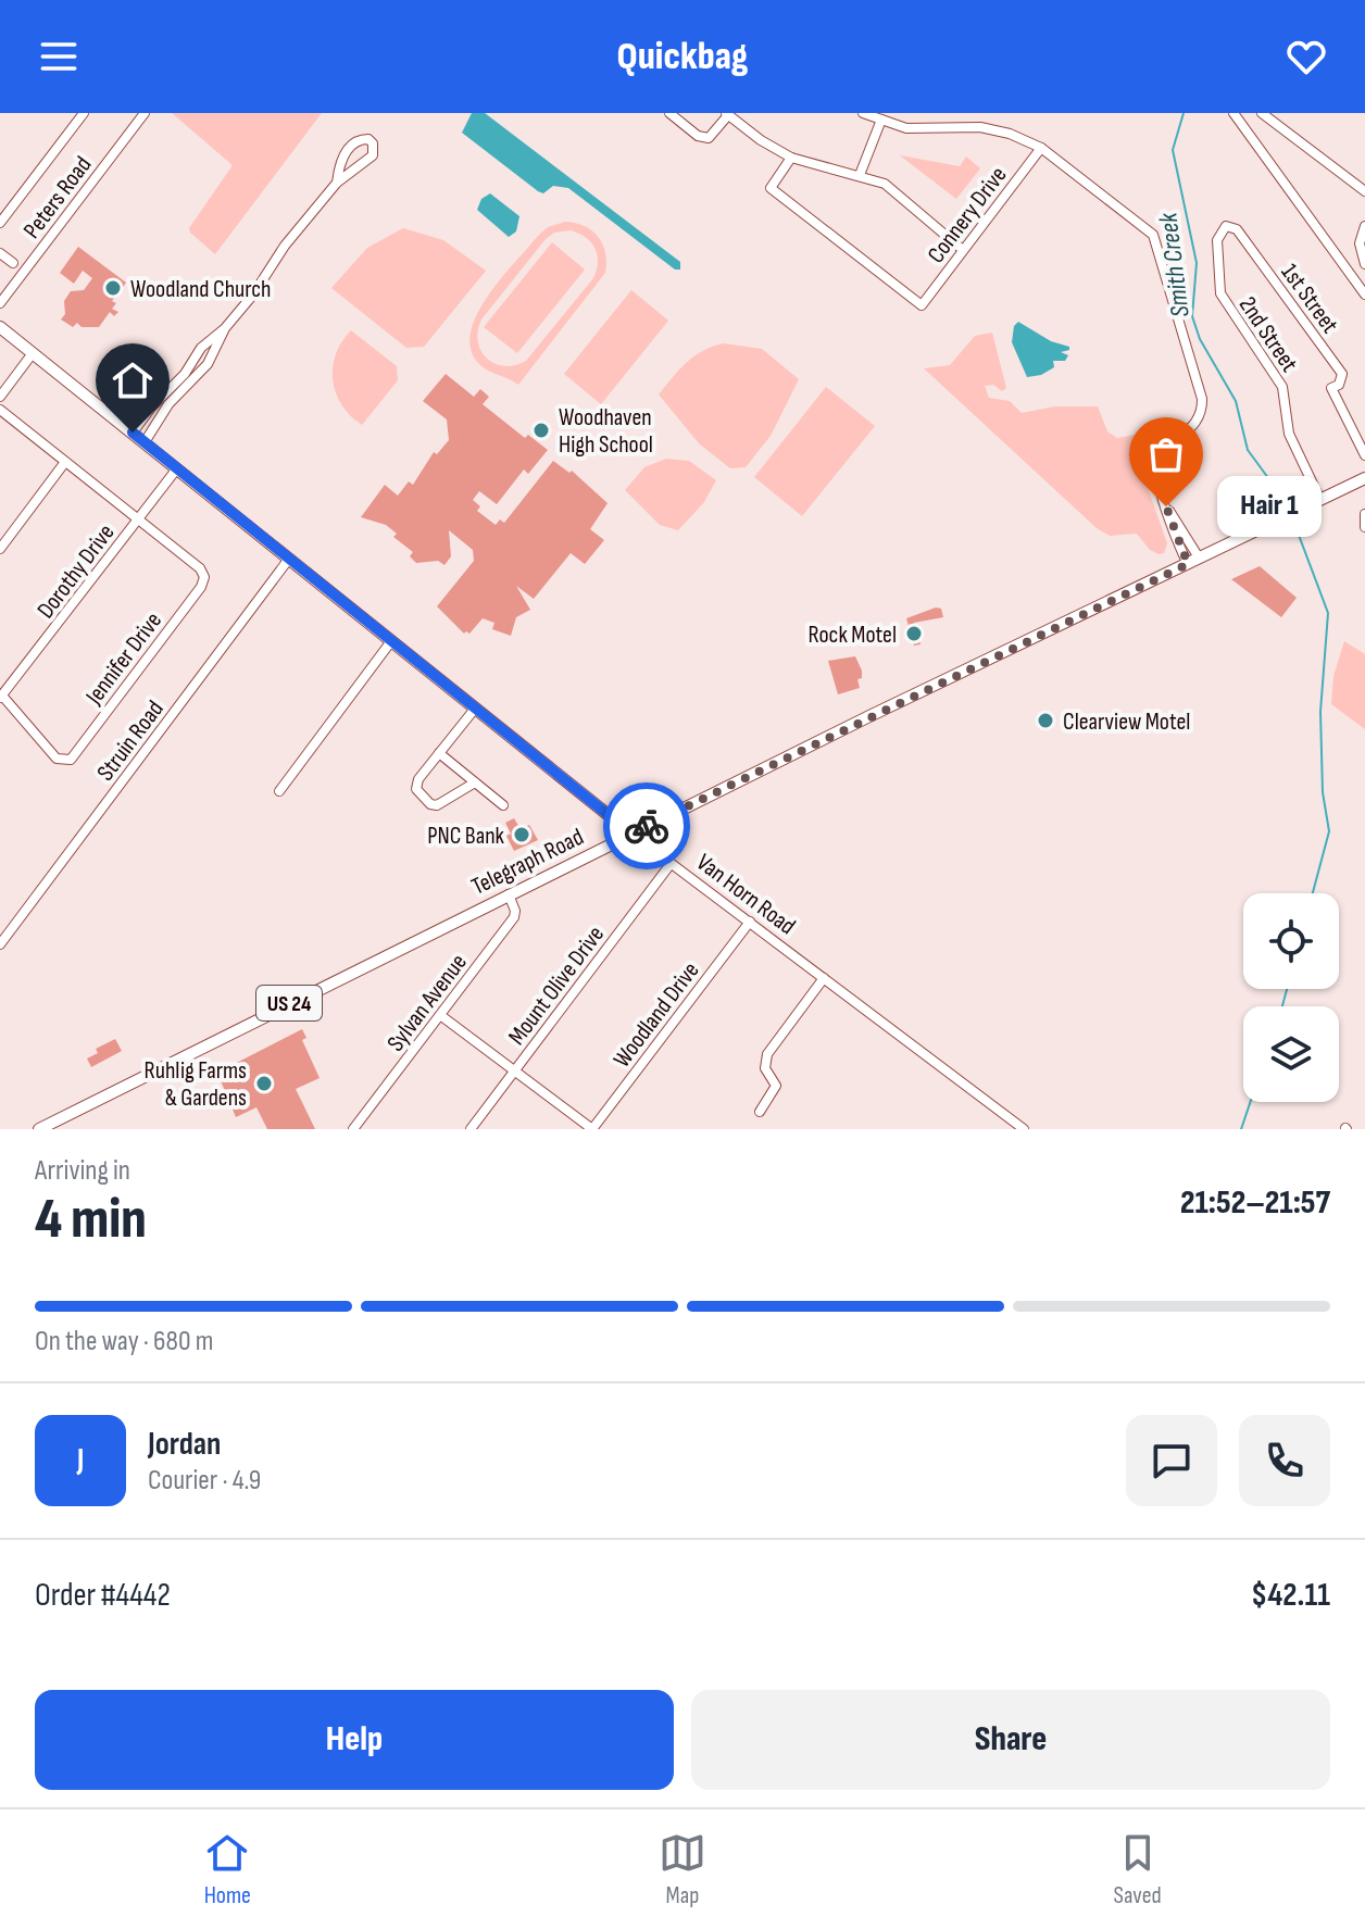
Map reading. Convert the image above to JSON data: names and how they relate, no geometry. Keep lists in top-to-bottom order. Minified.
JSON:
{"streets":{"main road":["Telegraph Road","Van Horn Road","US 24"],"street":["Peters Road","Connery Drive","1st Street","2nd Street","Dorothy Drive","Jennifer Drive","Struin Road","Mount Olive Drive","Sylvan Avenue","Woodland Drive"]},"crossings":[["1st Street","2nd Street"],["2nd Street","Telegraph Road"],["Dorothy Drive","Jennifer Drive"],["Dorothy Drive","Van Horn Road"],["Struin Road","Van Horn Road"],["Telegraph Road","Van Horn Road"],["Telegraph Road","Sylvan Avenue"],["Van Horn Road","Mount Olive Drive"],["Van Horn Road","Woodland Drive"]],"water":["Smith Creek"],"places":["Woodland Church","Woodhaven High School","Hair 1","Rock Motel","Clearview Motel","PNC Bank","Ruhlig Farms & Gardens"],"page":{"header":"Quickbag","bubble":"Hair 1","heading":["4 min","Arriving in","21:52–21:57"],"panel":["Jordan","Courier · 4.9","Order #4442","$42.11"],"bar":"On the way · 680 m","round":"J","buttons":["Help","Share"],"tabs":["Home","Map","Saved"]}}
